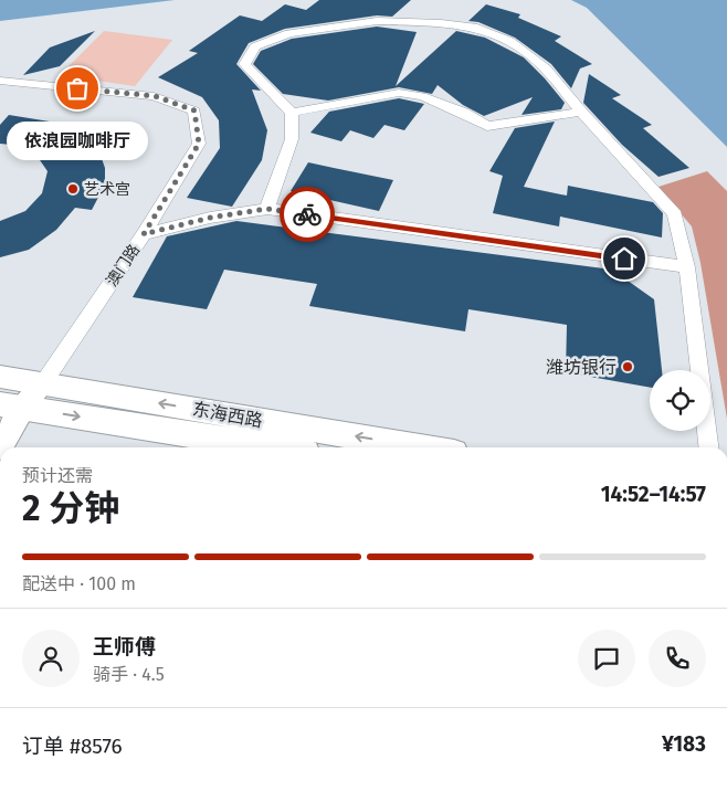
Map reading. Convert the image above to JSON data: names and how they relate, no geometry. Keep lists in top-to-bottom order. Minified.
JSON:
{"streets":{"main road":["东海西路"],"street":["澳门路"]},"crossings":[["澳门路","东海西路"]],"places":["依浪园咖啡厅","艺术宫","潍坊银行"],"page":{"bubble":"依浪园咖啡厅","heading":["2 分钟","预计还需","14:52–14:57"],"panel":["王师傅","骑手 · 4.5","订单 #8576","¥183"],"bar":"配送中 · 100 m"}}
